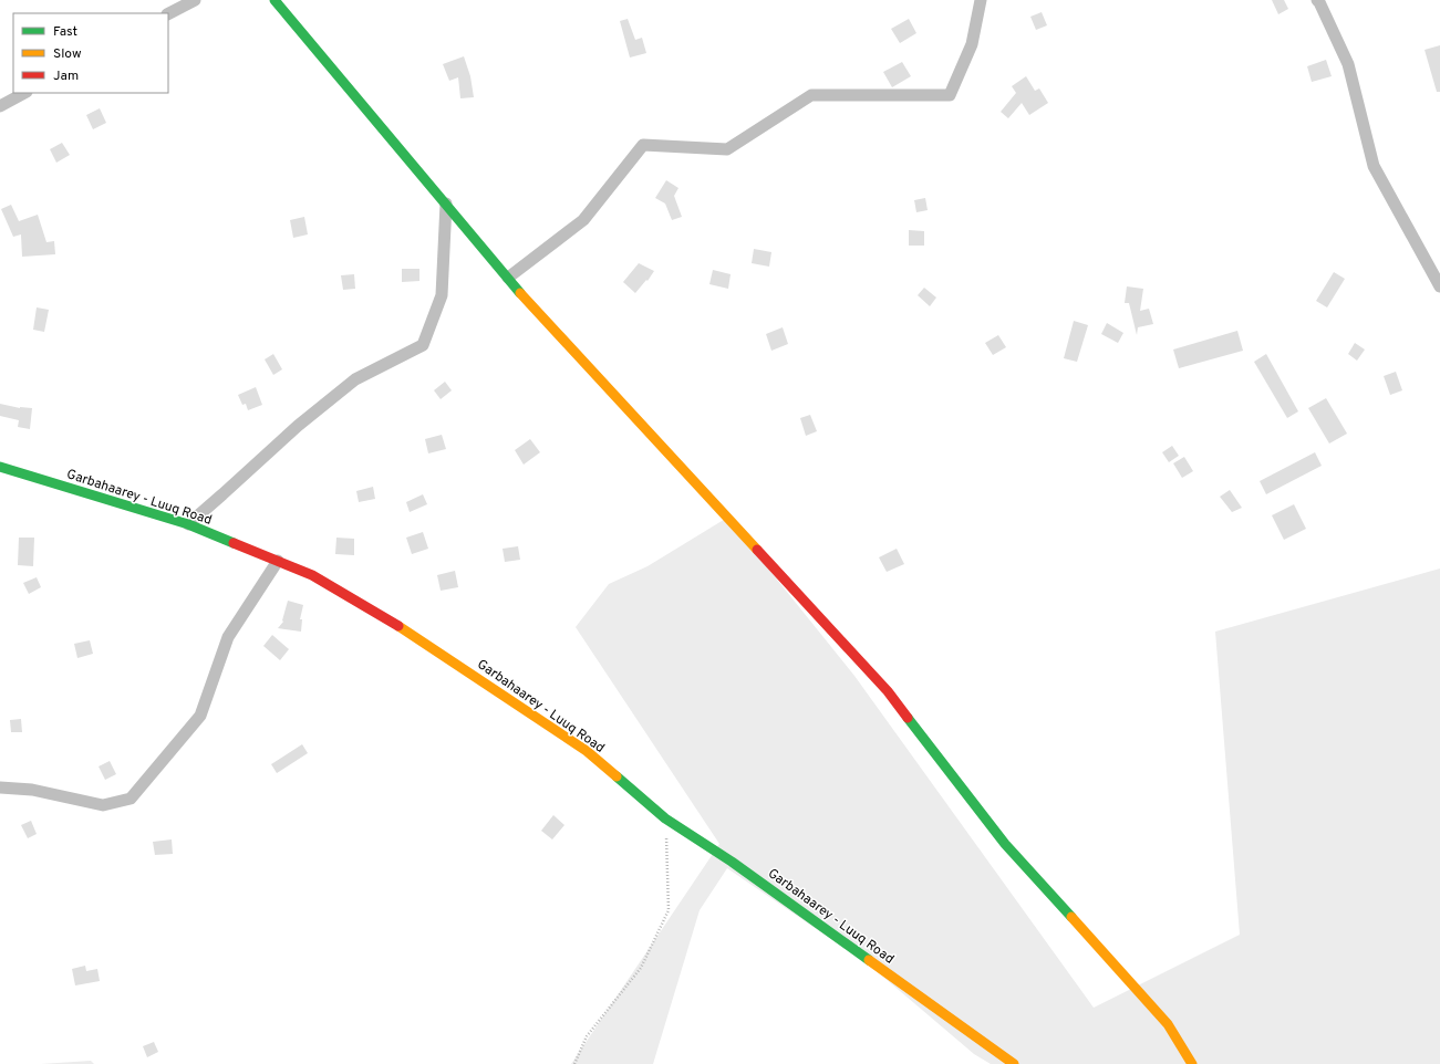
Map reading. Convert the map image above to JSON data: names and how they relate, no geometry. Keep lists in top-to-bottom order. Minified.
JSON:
{"streets":{"street":["Garbahaarey - Luuq Road"]},"legend":["Fast","Slow","Jam"]}
